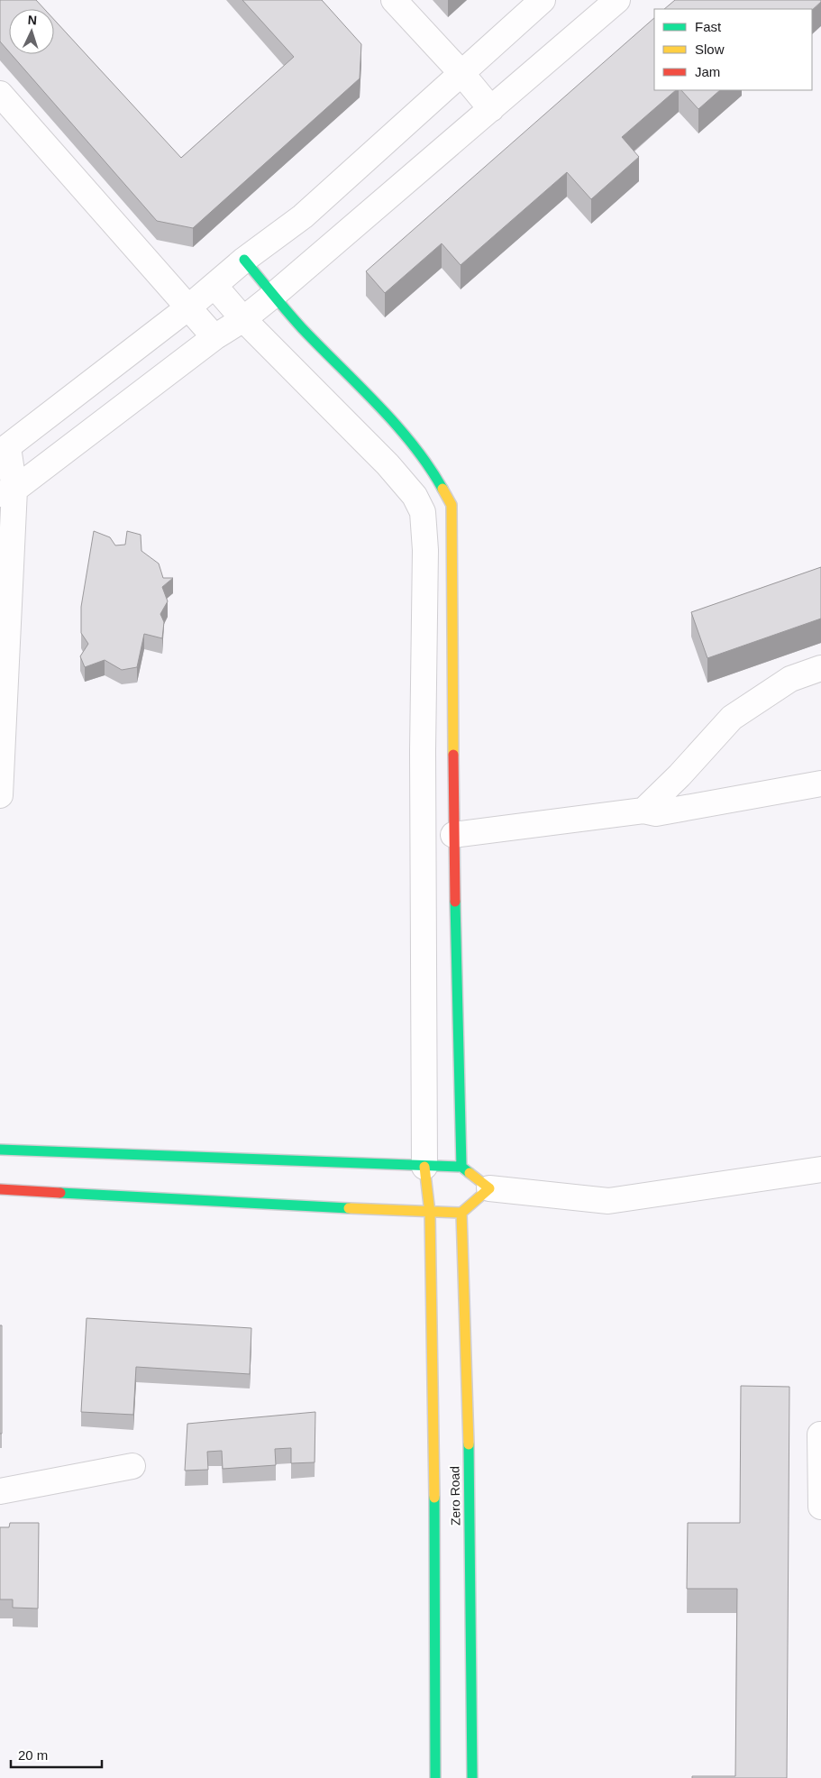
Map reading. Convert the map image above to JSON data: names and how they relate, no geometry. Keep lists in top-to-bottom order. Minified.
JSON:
{"streets":{"street":["Zero Road"]},"legend":["Fast","Slow","Jam"],"scale_bar":"20 m","north":"top"}
